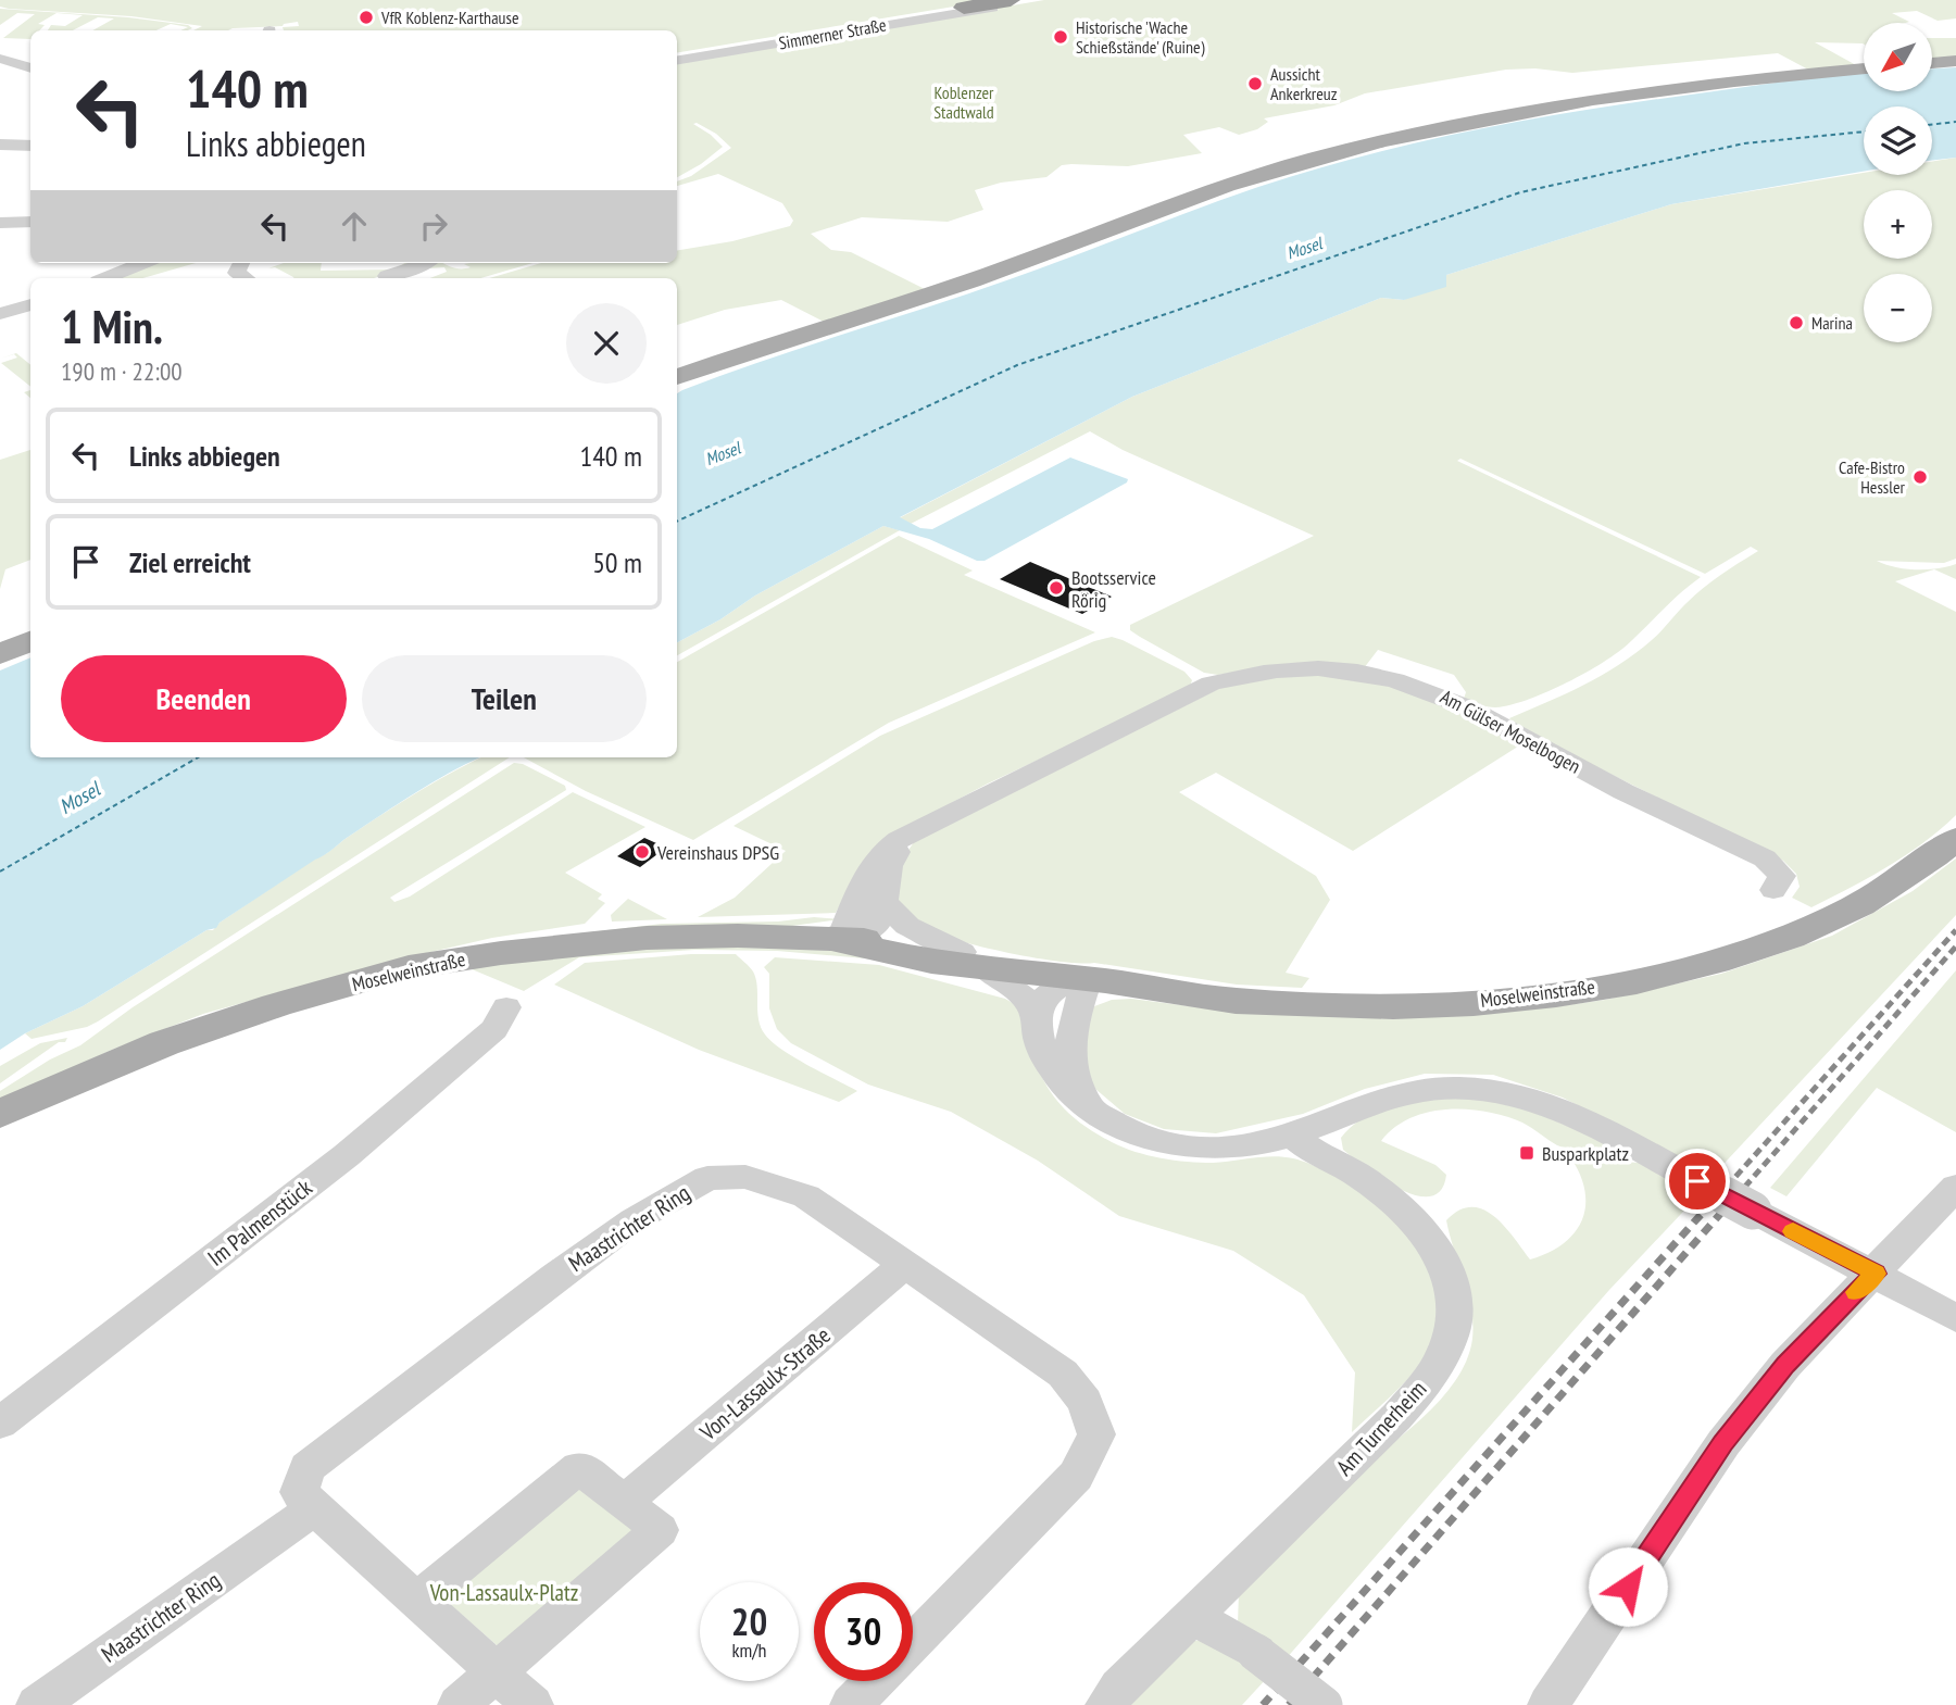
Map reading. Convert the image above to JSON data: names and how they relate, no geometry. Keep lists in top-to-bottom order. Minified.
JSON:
{"streets":{"main road":["Moselweinstraße"],"street":["Simmerner Straße","Am Gülser Moselbogen","Im Palmenstück","Maastrichter Ring","Von-Lassaulx-Straße","Am Turnerheim"]},"crossings":[["Am Gülser Moselbogen","Moselweinstraße"],["Maastrichter Ring","Von-Lassaulx-Straße"]],"water":["Mosel"],"parks":["Koblenzer Stadtwald","Von-Lassaulx-Platz"],"places":{"other":["VfR Koblenz-Karthause","Historische 'Wache Schießstände' (Ruine)","Aussicht Ankerkreuz","Marina","Cafe-Bistro Hessler","Bootsservice Rörig","Vereinshaus DPSG"],"transit":["Busparkplatz"]},"north":"bottom left","page":{"map_buttons":["+","−"],"turn":["140 m","Links abbiegen"],"heading":["1 Min.","190 m · 22:00"],"list":[{"name":"Links abbiegen","value":"140 m"},{"name":"Ziel erreicht","value":"50 m"}],"buttons":["Beenden","Teilen"],"speed":"20 km/h","limit":"30"}}
